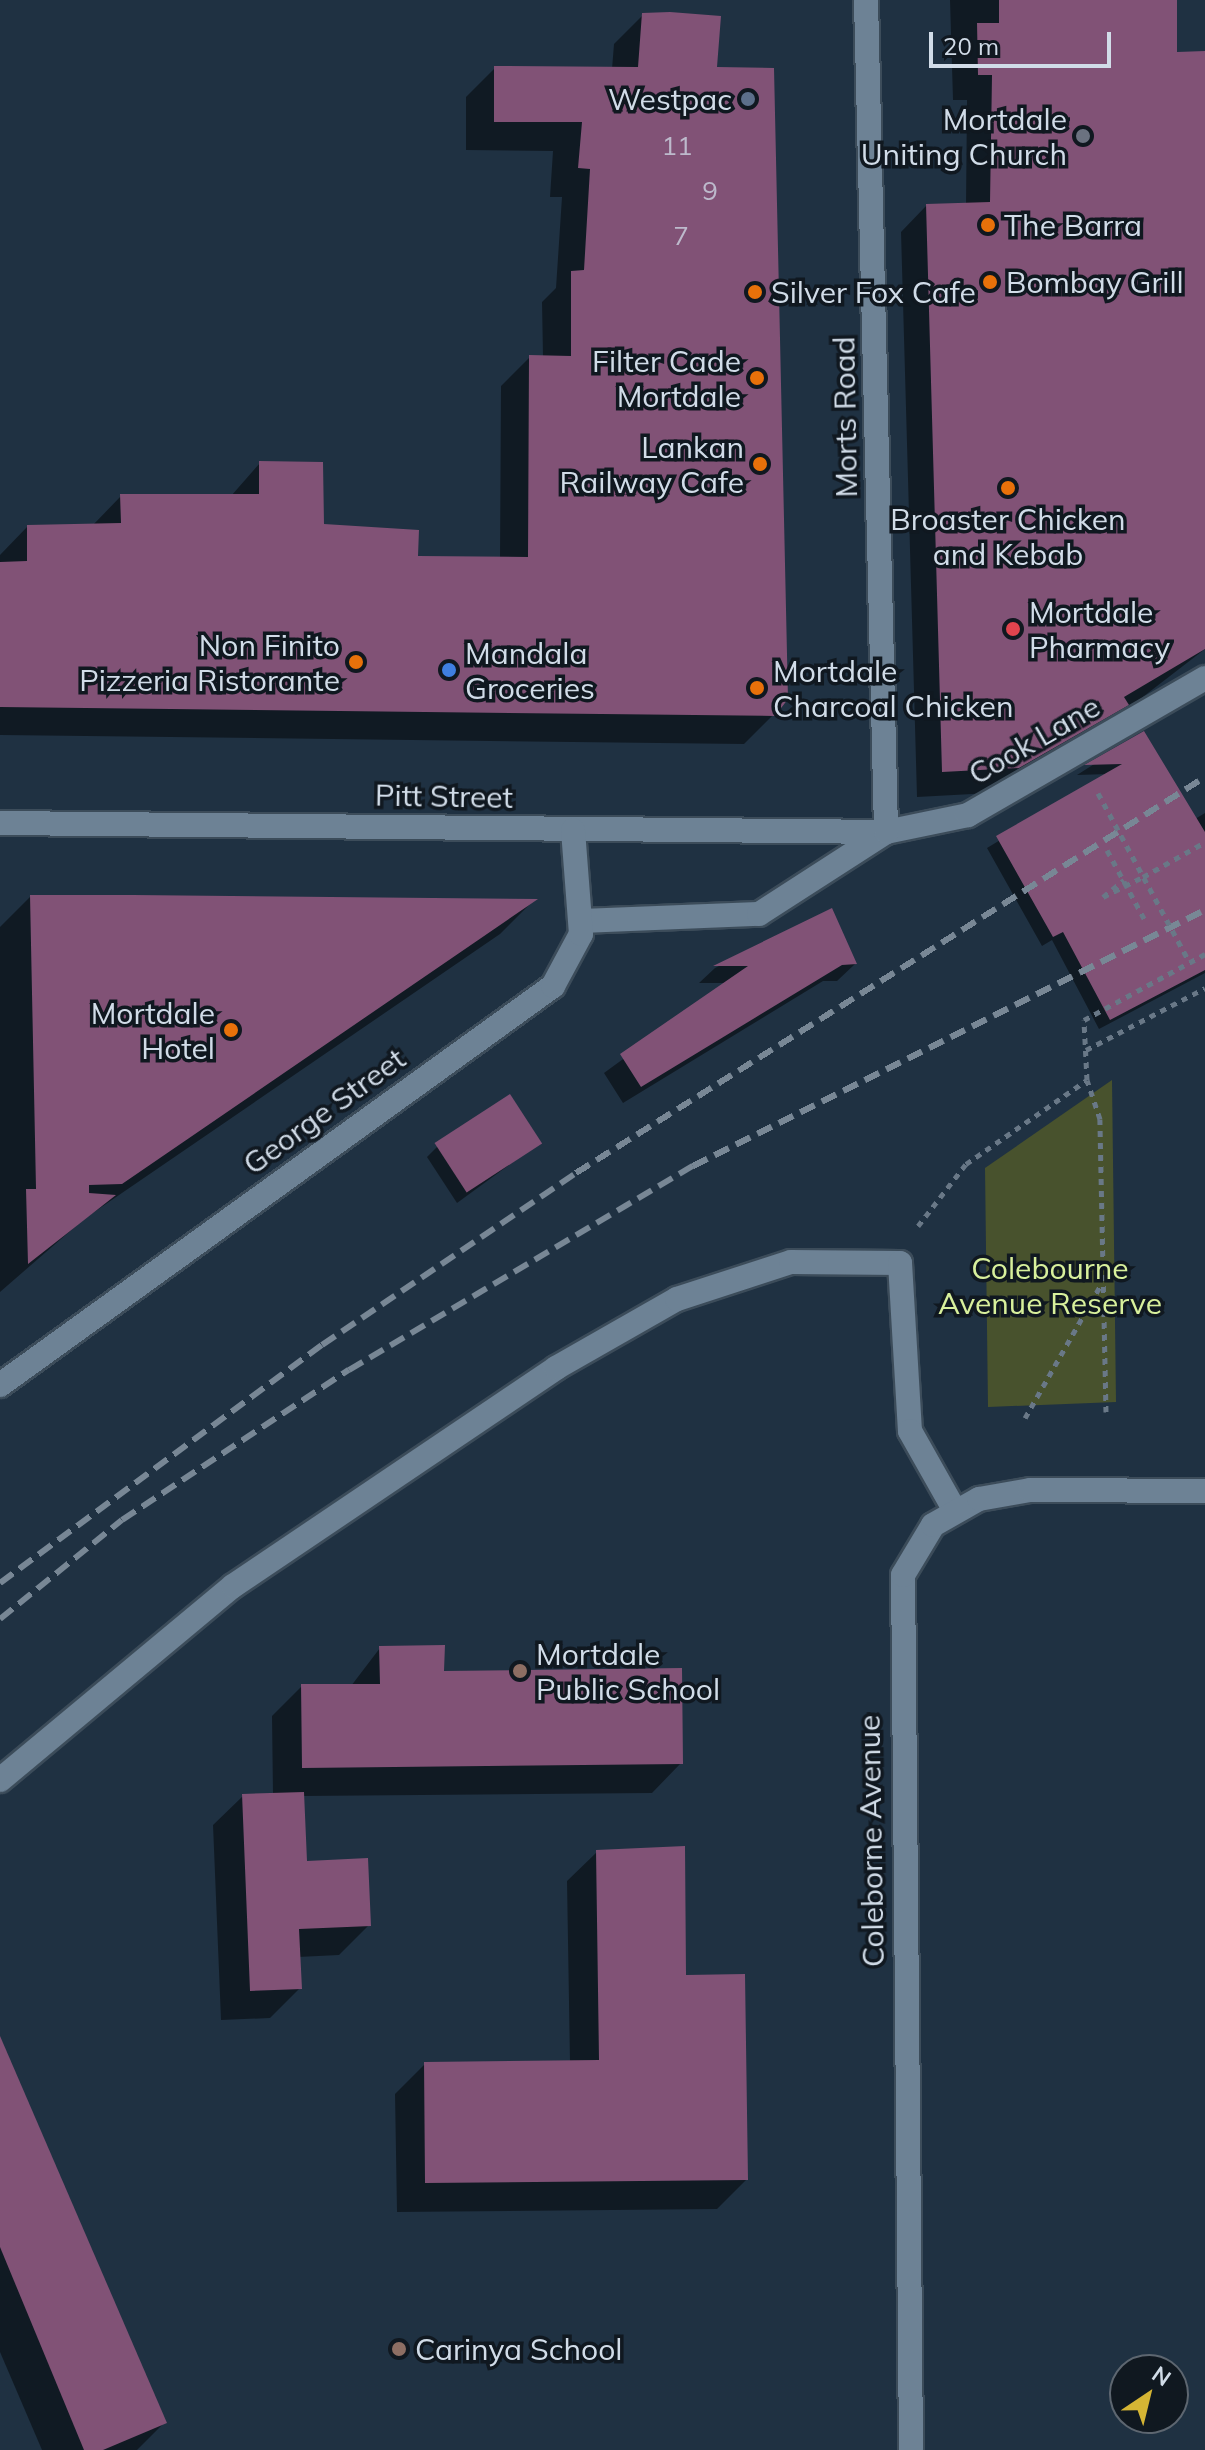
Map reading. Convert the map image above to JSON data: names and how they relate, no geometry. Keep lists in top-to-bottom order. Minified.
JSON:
{"streets":{"street":["Morts Road","Cook Lane","Pitt Street","George Street","Coleborne Avenue"]},"crossings":[["Morts Road","Cook Lane"],["Morts Road","Pitt Street"],["Cook Lane","Pitt Street"],["Pitt Street","George Street"]],"parks":["Colebourne Avenue Reserve"],"places":["Westpac","Mortdale Uniting Church","The Barra","Bombay Grill","Silver Fox Cafe","Filter Cade Mortdale","Lankan Railway Cafe","Broaster Chicken and Kebab","Mortdale Pharmacy","Non Finito Pizzeria Ristorante","Mandala Groceries","Mortdale Charcoal Chicken","Mortdale Hotel","Mortdale Public School","Carinya School"],"house_numbers":["11","9","7"],"scale_bar":"20 m","north":"top right"}
